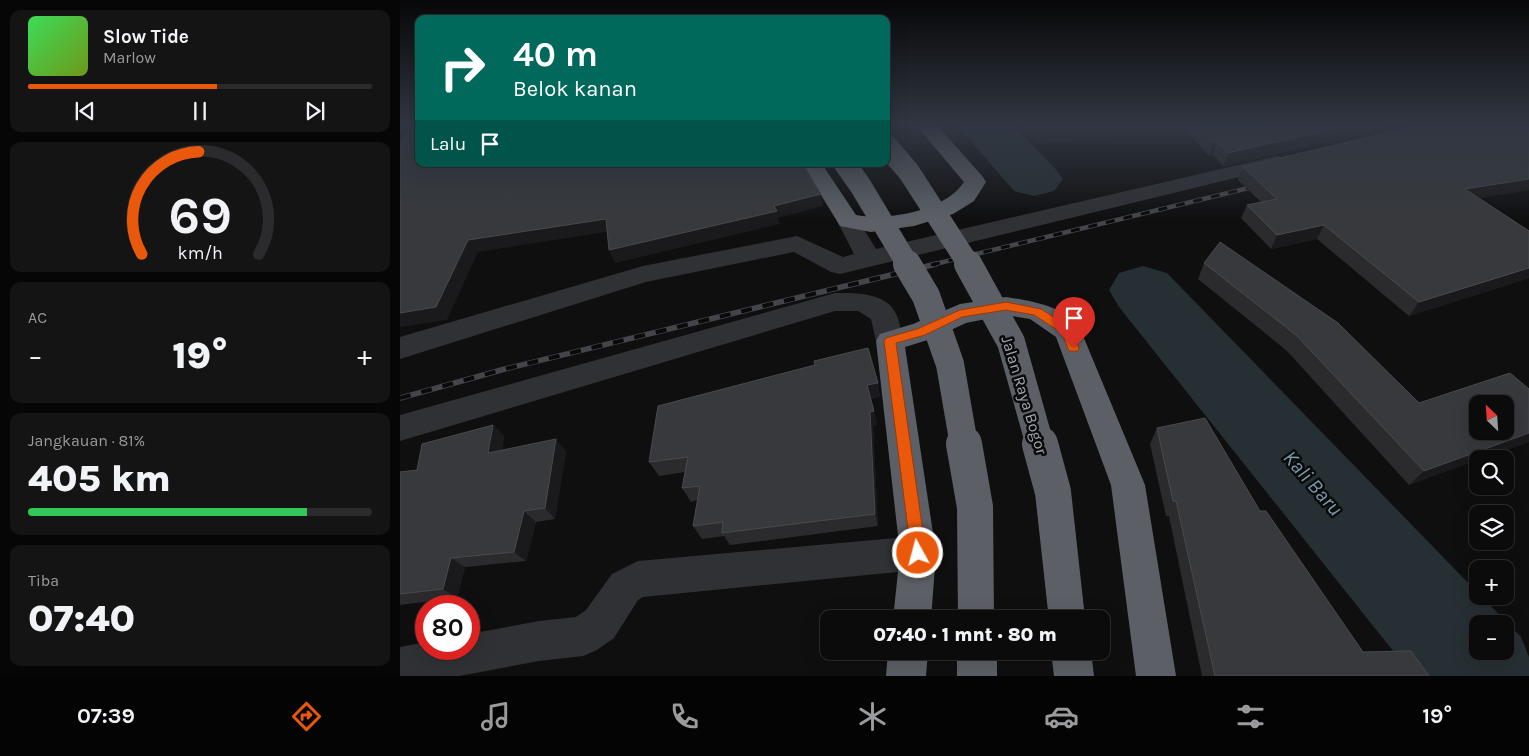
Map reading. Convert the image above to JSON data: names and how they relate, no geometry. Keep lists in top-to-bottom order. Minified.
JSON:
{"streets":{"highway":["Jalan Raya Bogor"]},"water":["Kali Baru"],"north":"top left","page":{"turn":["40 m","Belok kanan"],"song":["Slow Tide","Marlow"],"then":"Lalu","tile":["AC",["Jangkauan · 81%","405 km"],["Tiba","07:40"]],"heat":["−","19°","+"],"map_buttons":["+","−"],"limit":"80","trip":"07:40 · 1 mnt · 80 m","tabs":["07:39","19°"],"gauge":["69","km/h"]}}
